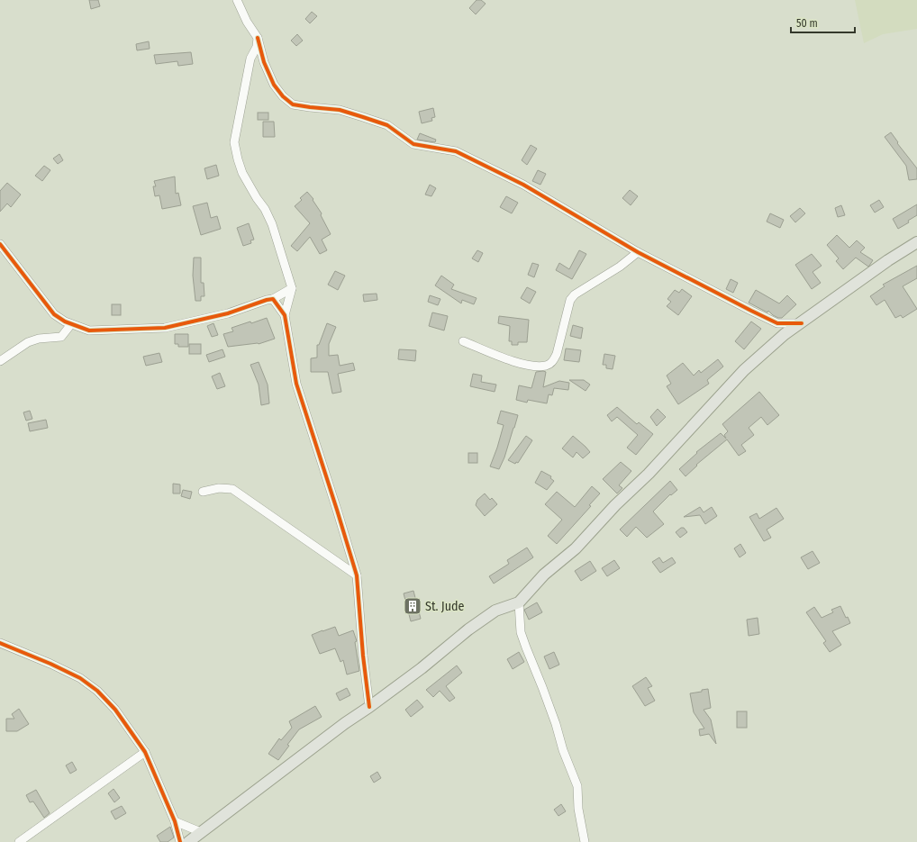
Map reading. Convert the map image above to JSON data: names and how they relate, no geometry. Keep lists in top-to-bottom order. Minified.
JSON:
{"places":{"building":["St. Jude"]},"scale_bar":"50 m"}
